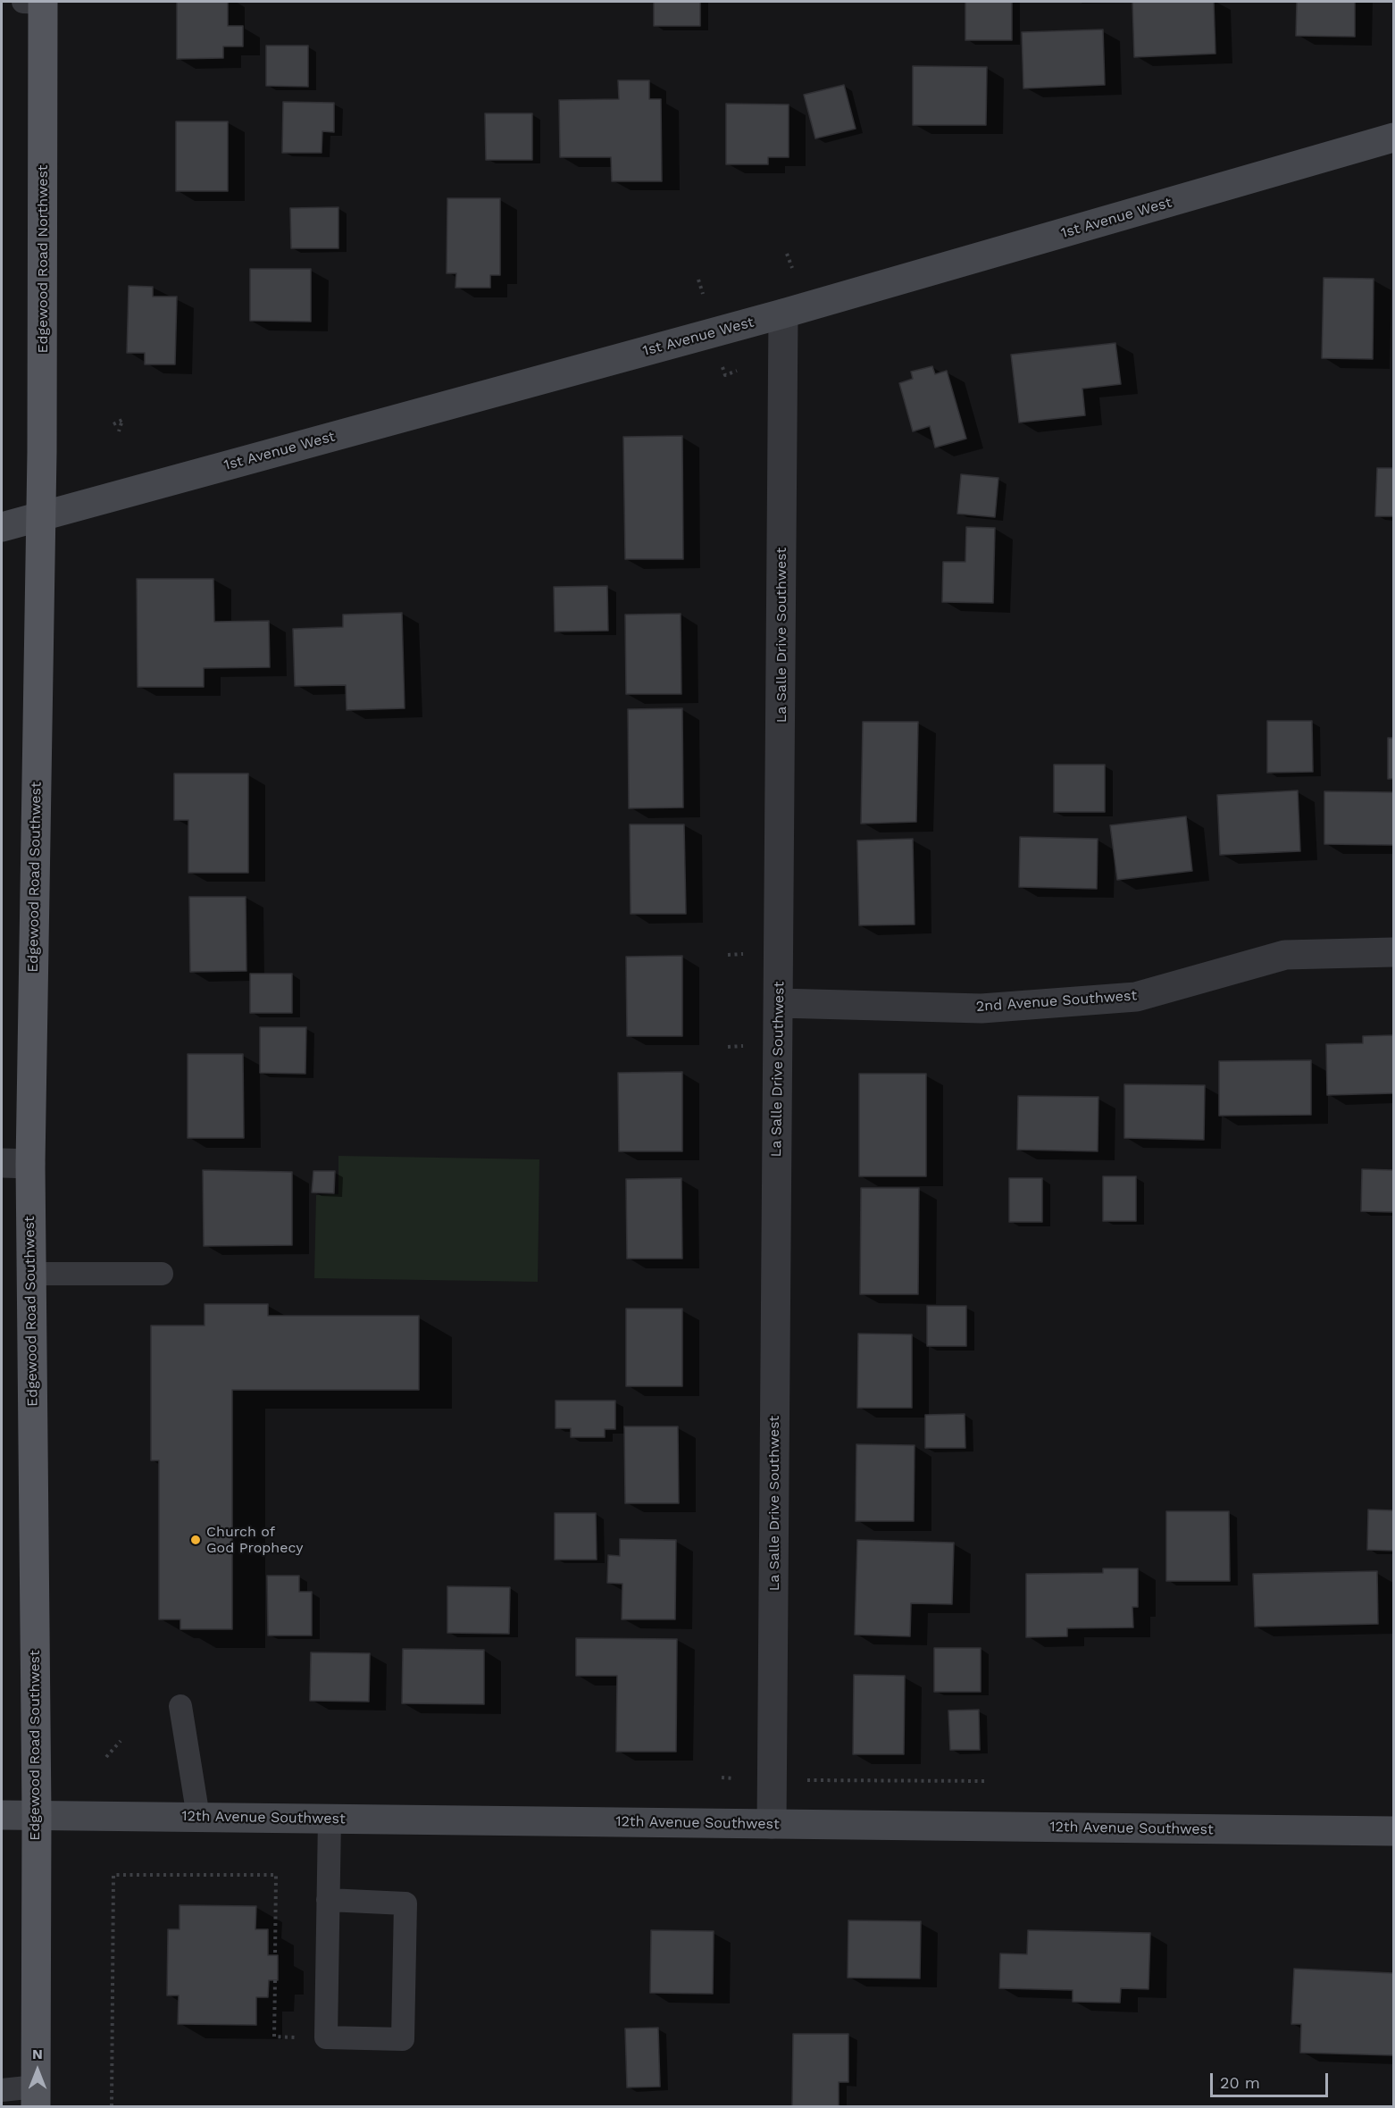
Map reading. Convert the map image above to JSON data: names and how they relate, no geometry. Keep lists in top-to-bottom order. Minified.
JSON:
{"streets":{"main road":["Edgewood Road Northwest","Edgewood Road Southwest"],"street":["1st Avenue West","La Salle Drive Southwest","2nd Avenue Southwest","12th Avenue Southwest"]},"crossings":[["1st Avenue West","Edgewood Road Northwest"],["1st Avenue West","La Salle Drive Southwest"],["1st Avenue West","Edgewood Road Southwest"],["Edgewood Road Northwest","Edgewood Road Southwest"],["La Salle Drive Southwest","2nd Avenue Southwest"],["La Salle Drive Southwest","12th Avenue Southwest"],["Edgewood Road Southwest","12th Avenue Southwest"]],"places":["Church of God Prophecy"],"scale_bar":"20 m","north":"top"}
